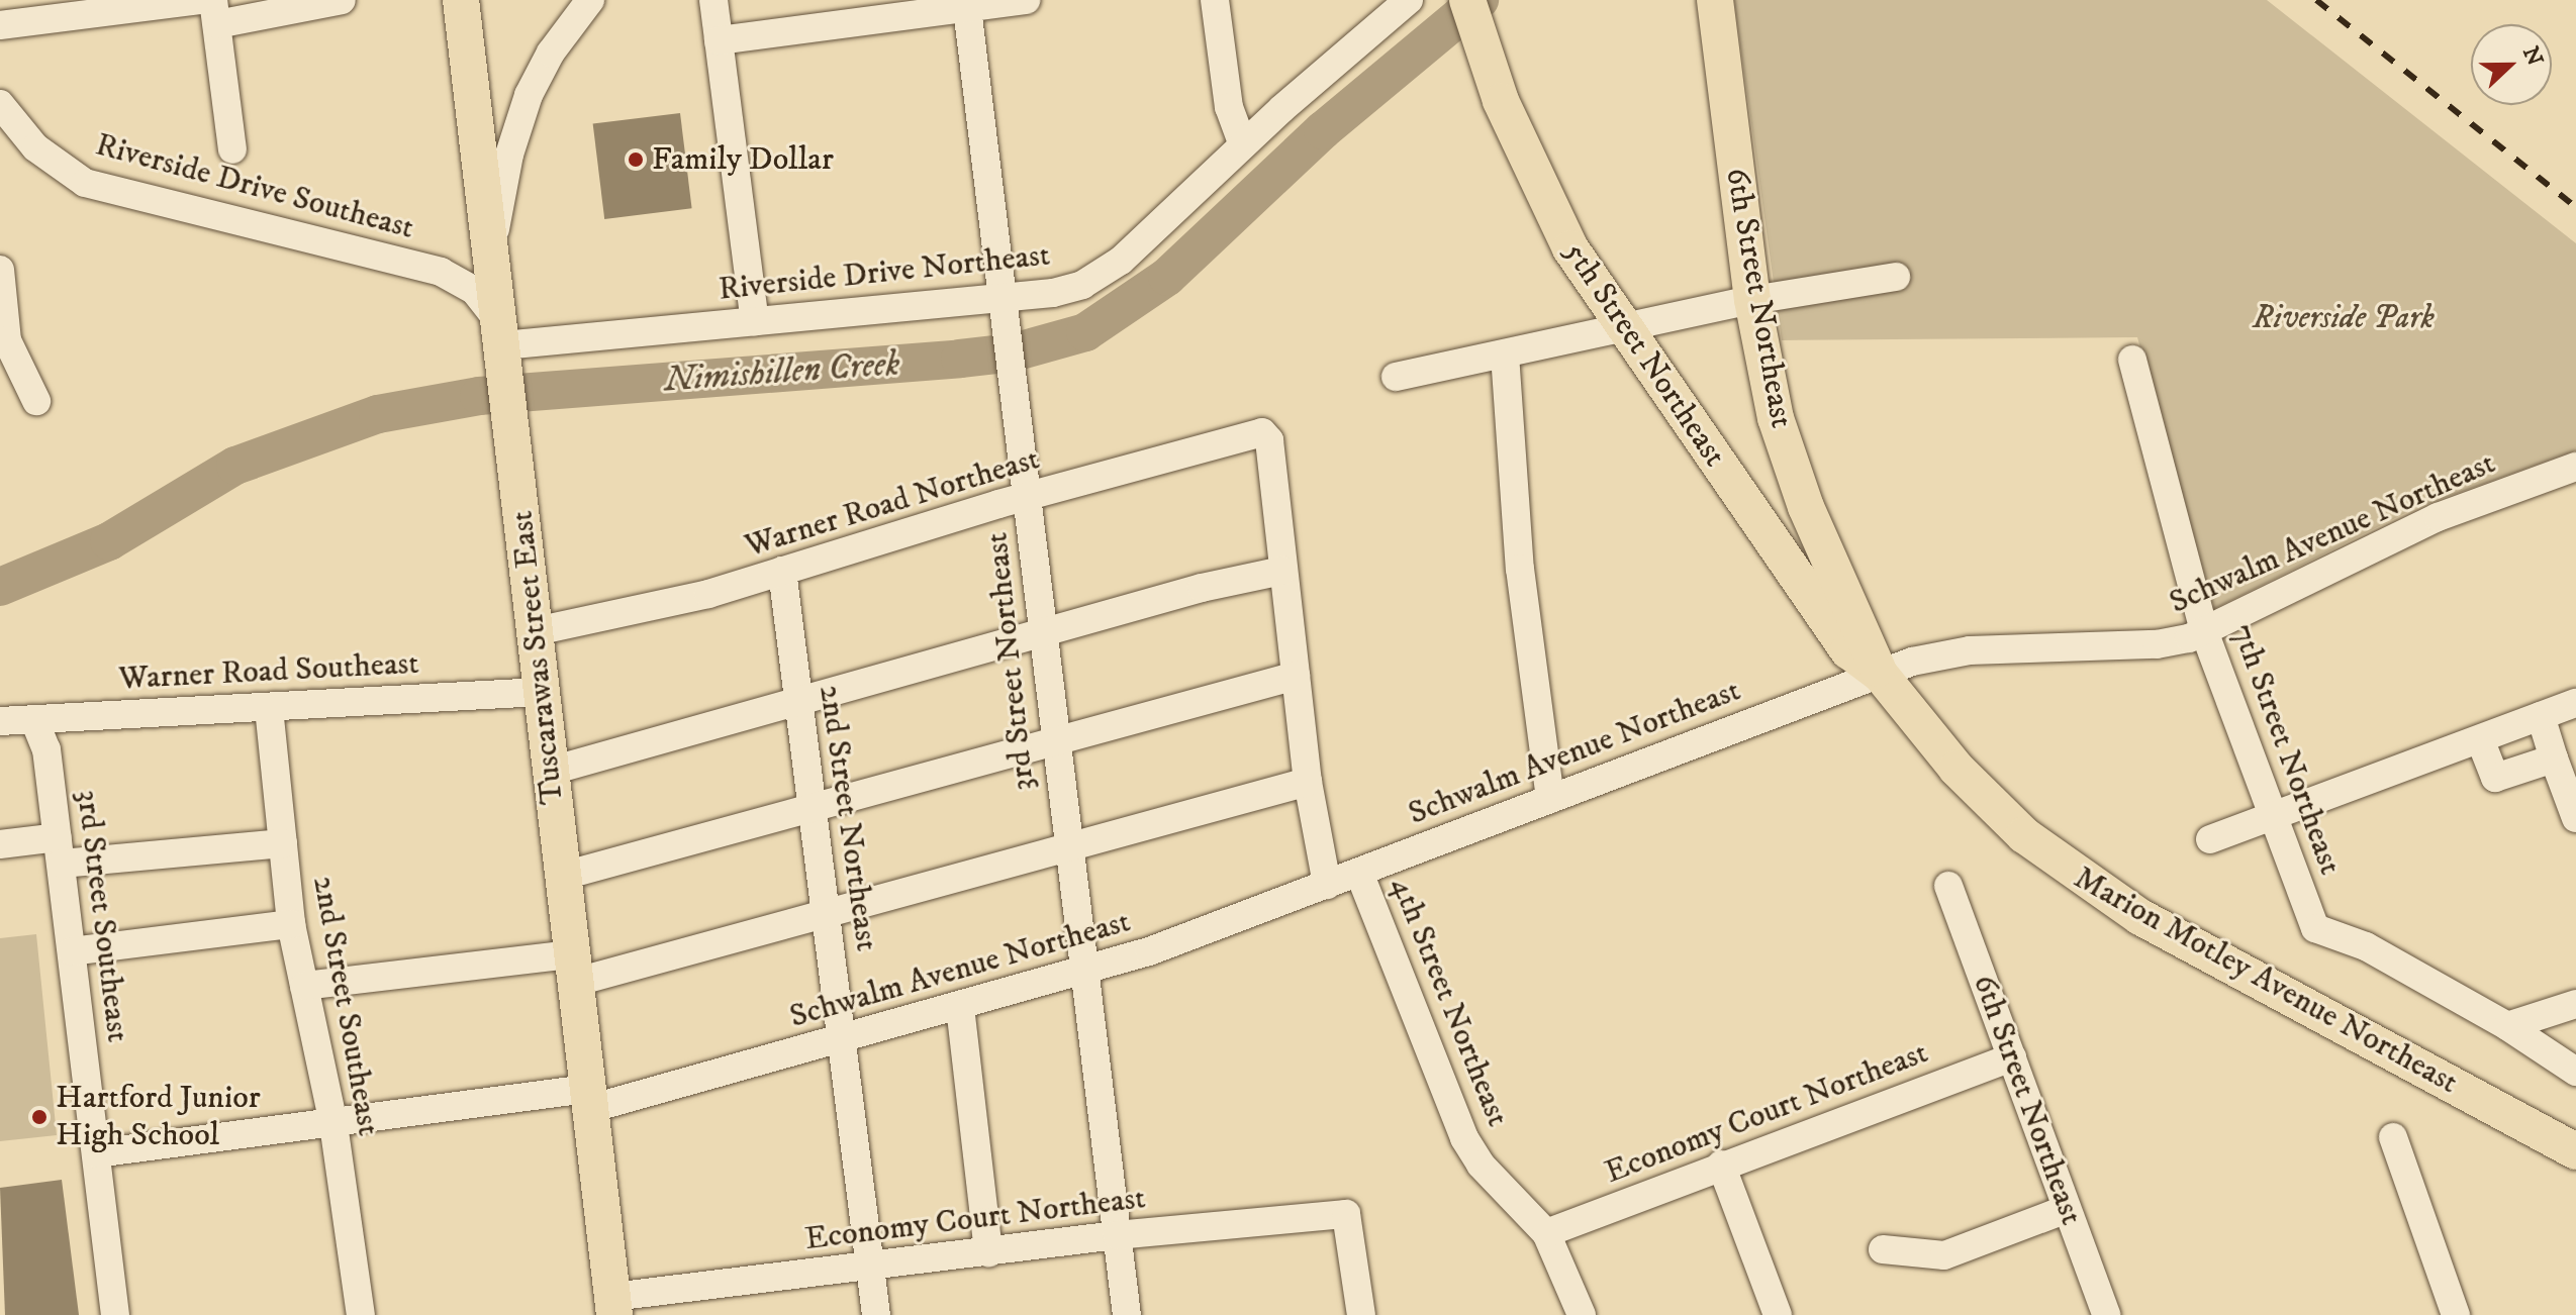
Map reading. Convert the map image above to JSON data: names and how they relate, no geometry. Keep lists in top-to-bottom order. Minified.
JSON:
{"streets":{"main road":["6th Street Northeast","5th Street Northeast","Tuscarawas Street East","Marion Motley Avenue Northeast"],"street":["Riverside Drive Southeast","Riverside Drive Northeast","Warner Road Northeast","Schwalm Avenue Northeast","3rd Street Northeast","Warner Road Southeast","7th Street Northeast","2nd Street Northeast","3rd Street Southeast","4th Street Northeast","2nd Street Southeast","Economy Court Northeast"]},"crossings":[["Riverside Drive Southeast","Riverside Drive Northeast"],["Riverside Drive Southeast","Tuscarawas Street East"],["Riverside Drive Northeast","Tuscarawas Street East"],["Riverside Drive Northeast","3rd Street Northeast"],["6th Street Northeast","5th Street Northeast"],["6th Street Northeast","Schwalm Avenue Northeast"],["6th Street Northeast","Marion Motley Avenue Northeast"],["6th Street Northeast","Economy Court Northeast"],["5th Street Northeast","Schwalm Avenue Northeast"],["5th Street Northeast","Marion Motley Avenue Northeast"],["Warner Road Northeast","Tuscarawas Street East"],["Warner Road Northeast","3rd Street Northeast"],["Warner Road Northeast","2nd Street Northeast"],["Schwalm Avenue Northeast","Tuscarawas Street East"],["Schwalm Avenue Northeast","3rd Street Northeast"],["Schwalm Avenue Northeast","7th Street Northeast"],["Schwalm Avenue Northeast","2nd Street Northeast"],["Schwalm Avenue Northeast","3rd Street Southeast"],["Schwalm Avenue Northeast","Marion Motley Avenue Northeast"],["Schwalm Avenue Northeast","4th Street Northeast"],["Schwalm Avenue Northeast","2nd Street Southeast"],["Tuscarawas Street East","Warner Road Southeast"],["Tuscarawas Street East","Economy Court Northeast"],["3rd Street Northeast","Economy Court Northeast"],["Warner Road Southeast","3rd Street Southeast"],["Warner Road Southeast","2nd Street Southeast"],["2nd Street Northeast","Economy Court Northeast"],["4th Street Northeast","Economy Court Northeast"]],"water":["Nimishillen Creek"],"parks":["Riverside Park"],"places":["Family Dollar","Hartford Junior High School"],"north":"right"}
